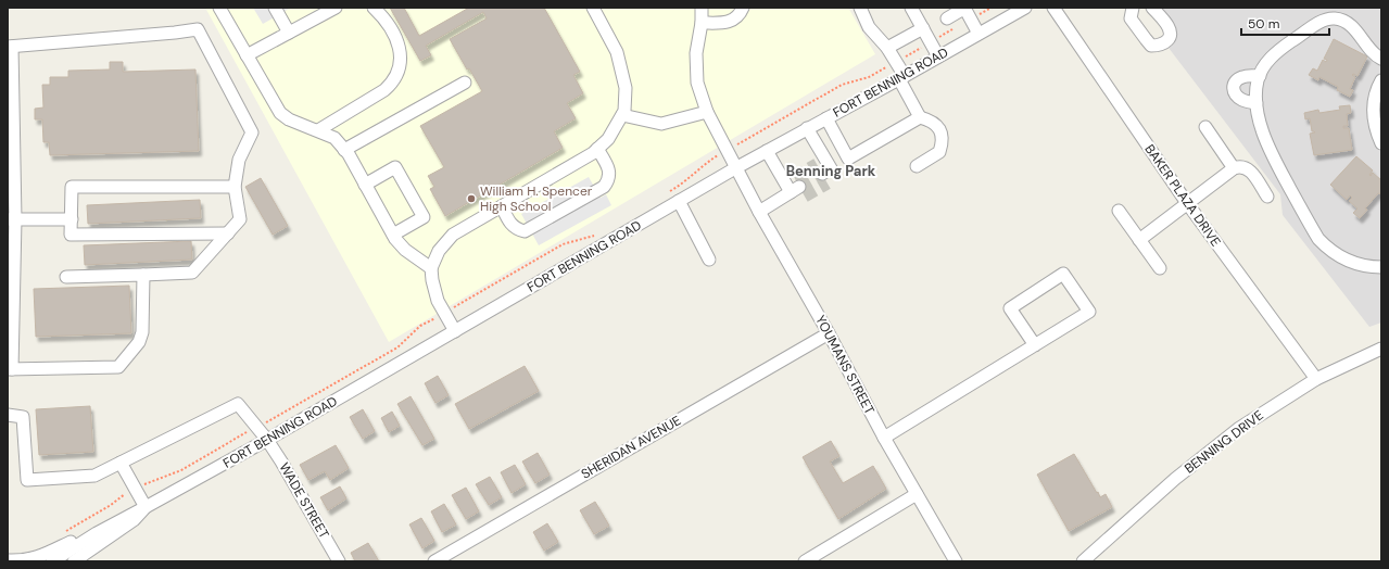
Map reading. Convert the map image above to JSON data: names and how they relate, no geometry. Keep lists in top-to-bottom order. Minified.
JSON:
{"streets":{"street":["FORT BENNING ROAD","BAKER PLAZA DRIVE","YOUMANS STREET","BENNING DRIVE","SHERIDAN AVENUE","WADE STREET"]},"crossings":[["FORT BENNING ROAD","YOUMANS STREET"],["FORT BENNING ROAD","WADE STREET"],["BAKER PLAZA DRIVE","BENNING DRIVE"],["YOUMANS STREET","SHERIDAN AVENUE"]],"districts":["Benning Park"],"places":["William H. Spencer High School"],"scale_bar":"50 m"}
